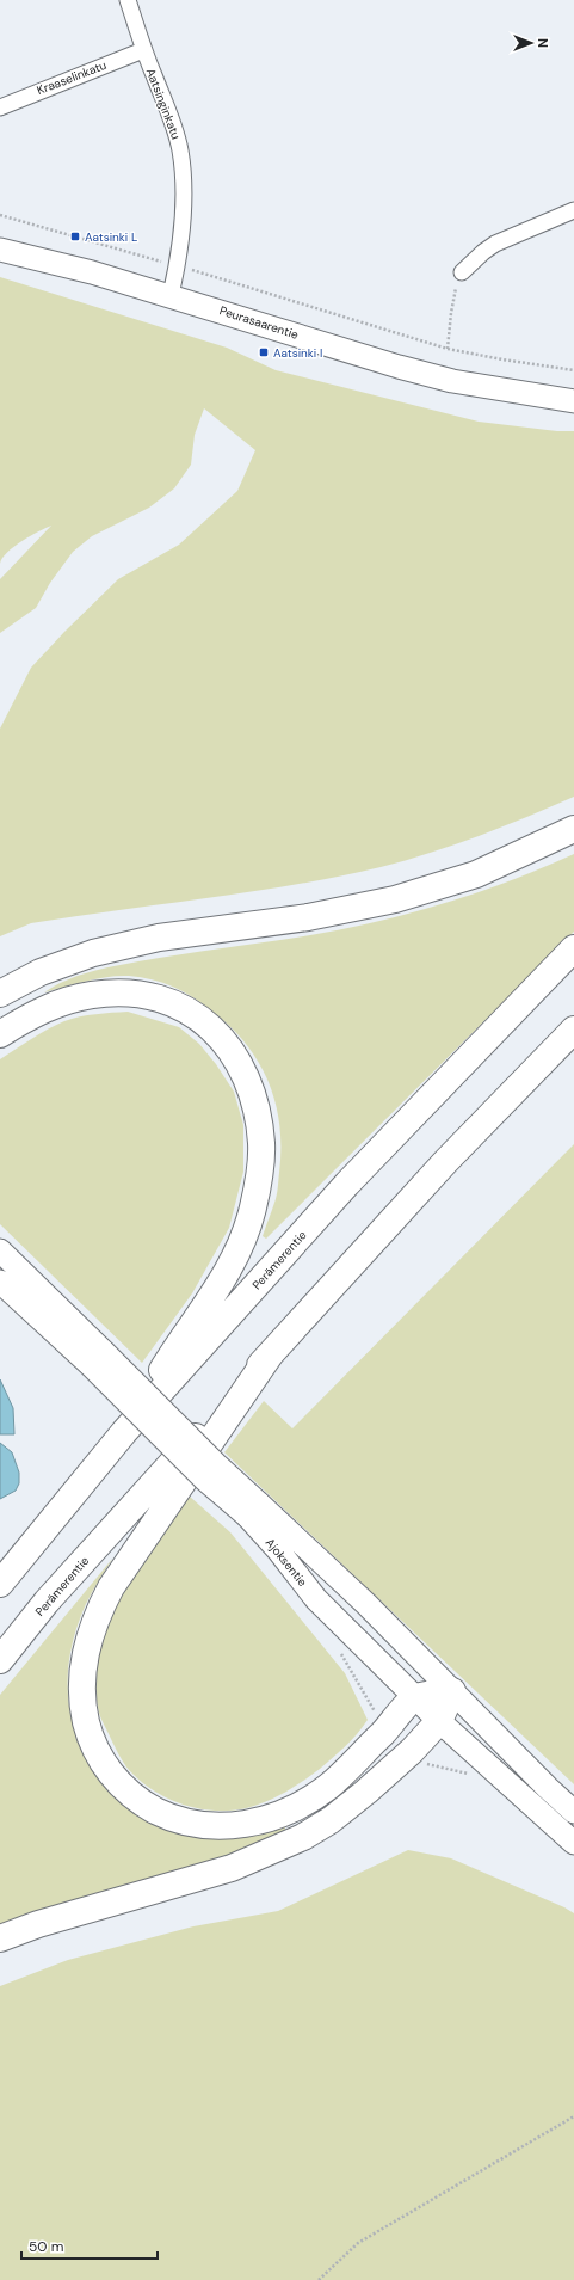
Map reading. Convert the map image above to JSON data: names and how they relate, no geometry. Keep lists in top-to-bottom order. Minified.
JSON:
{"streets":{"highway":["Perämerentie"],"main road":["Peurasaarentie","Ajoksentie"],"street":["Kraaselinkatu","Aatsinginkatu"]},"crossings":[["Kraaselinkatu","Aatsinginkatu"],["Aatsinginkatu","Peurasaarentie"]],"places":{"transit":["Aatsinki L","Aatsinki I"]},"scale_bar":"50 m","north":"right"}
